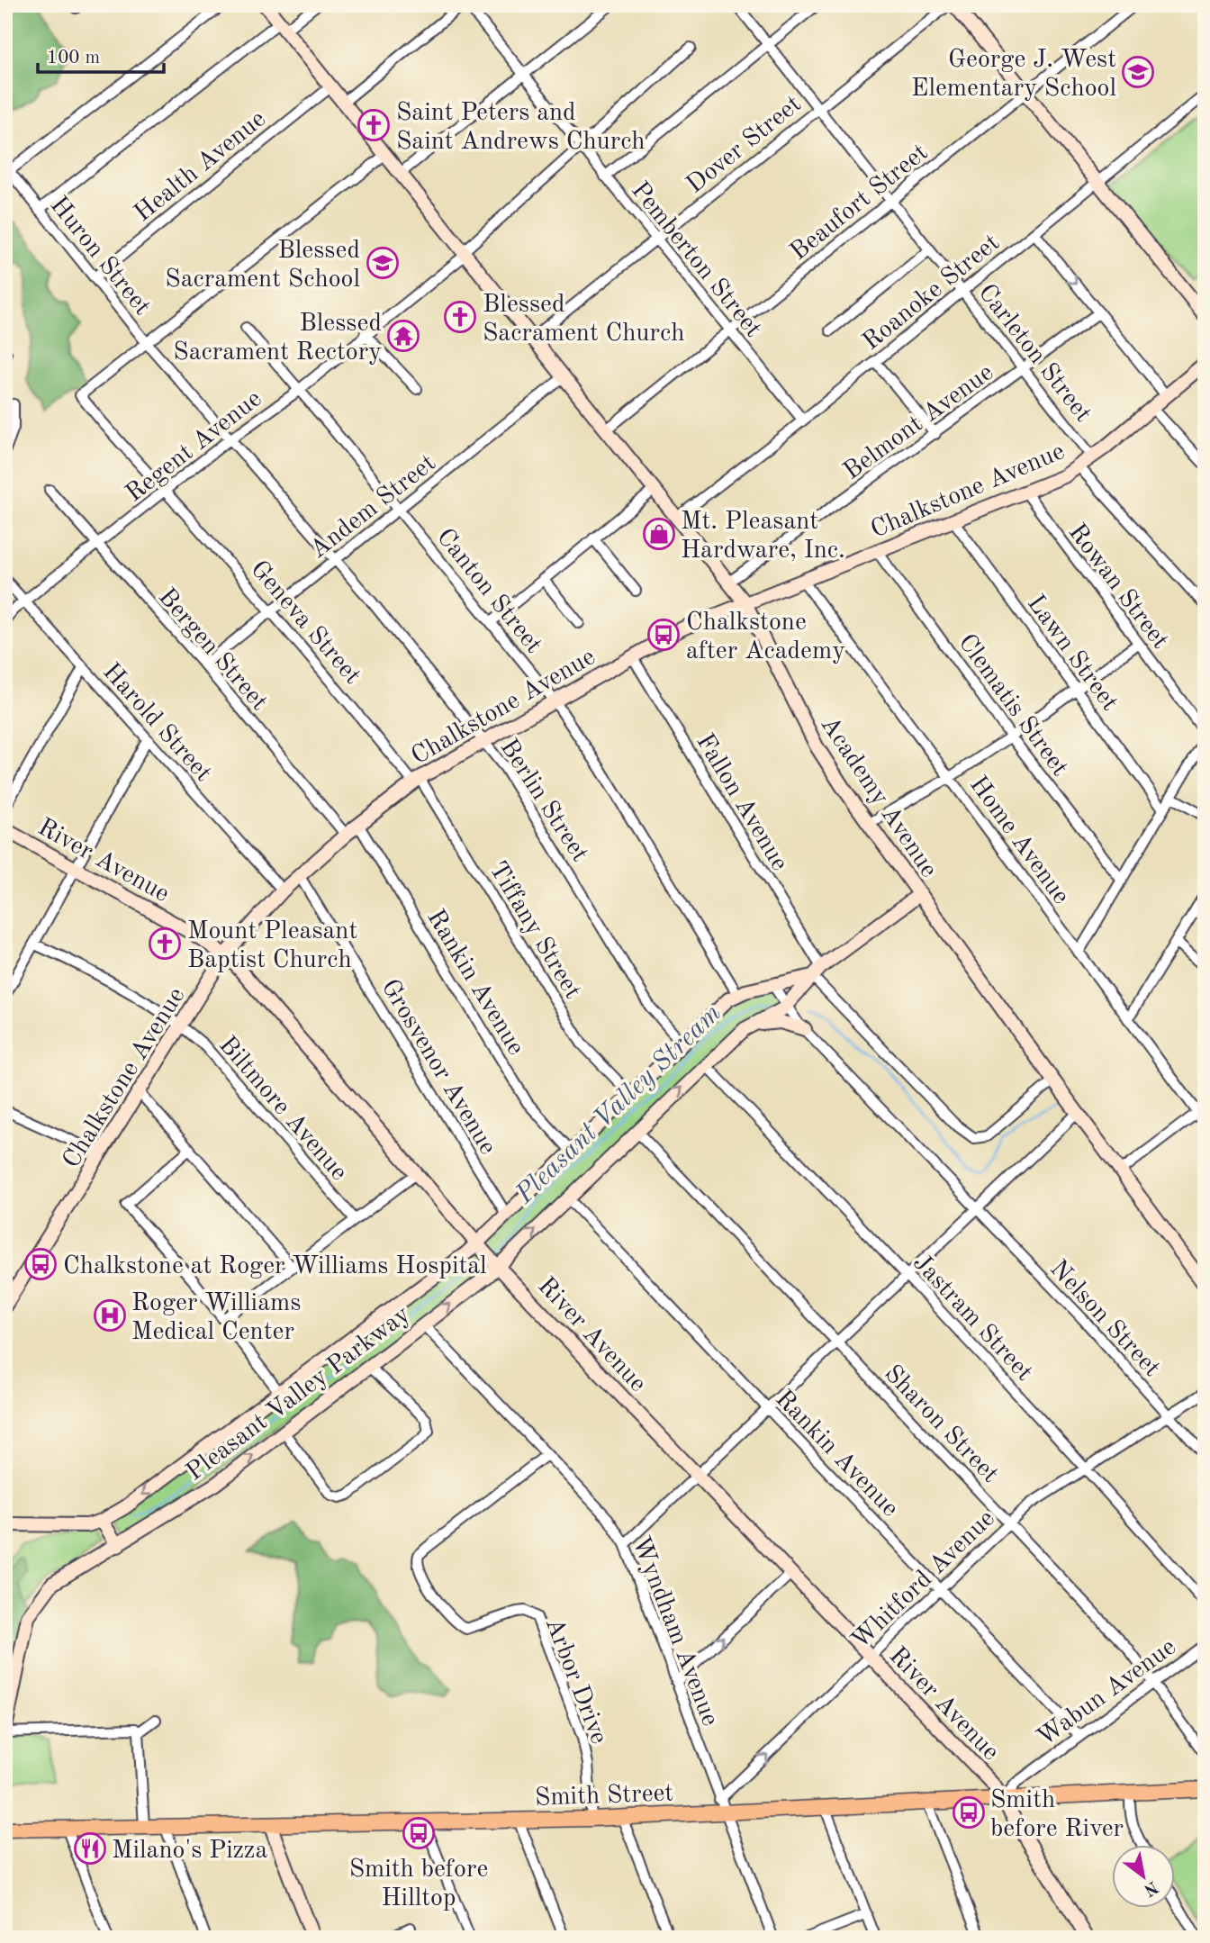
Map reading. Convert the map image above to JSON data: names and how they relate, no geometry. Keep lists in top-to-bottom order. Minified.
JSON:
{"streets":{"main road":["Smith Street"],"street":["Dover Street","Health Avenue","Beaufort Street","Huron Street","Pemberton Street","Roanoke Street","Carleton Street","Belmont Avenue","Regent Avenue","Chalkstone Avenue","Andem Street","Rowan Street","Canton Street","Geneva Street","Bergen Street","Lawn Street","Clematis Street","Harold Street","Academy Avenue","Berlin Street","Fallon Avenue","Home Avenue","River Avenue","Tiffany Street","Rankin Avenue","Grosvenor Avenue","Biltmore Avenue","Jastram Street","Nelson Street","Pleasant Valley Parkway","Sharon Street","Whitford Avenue","Wyndham Avenue","Arbor Drive","Wabun Avenue"]},"crossings":[["Dover Street","Pemberton Street"],["Dover Street","Carleton Street"],["Dover Street","Academy Avenue"],["Health Avenue","Huron Street"],["Health Avenue","Academy Avenue"],["Beaufort Street","Pemberton Street"],["Beaufort Street","Carleton Street"],["Beaufort Street","Academy Avenue"],["Huron Street","Regent Avenue"],["Huron Street","Andem Street"],["Huron Street","Geneva Street"],["Huron Street","Berlin Street"],["Pemberton Street","Roanoke Street"],["Pemberton Street","Regent Avenue"],["Roanoke Street","Carleton Street"],["Roanoke Street","Academy Avenue"],["Carleton Street","Belmont Avenue"],["Carleton Street","Chalkstone Avenue"],["Belmont Avenue","Academy Avenue"],["Regent Avenue","Canton Street"],["Regent Avenue","Geneva Street"],["Regent Avenue","Bergen Street"],["Regent Avenue","Harold Street"],["Regent Avenue","Academy Avenue"],["Chalkstone Avenue","Rowan Street"],["Chalkstone Avenue","Canton Street"],["Chalkstone Avenue","Geneva Street"],["Chalkstone Avenue","Bergen Street"],["Chalkstone Avenue","Lawn Street"],["Chalkstone Avenue","Clematis Street"],["Chalkstone Avenue","Harold Street"],["Chalkstone Avenue","Academy Avenue"],["Chalkstone Avenue","Berlin Street"],["Chalkstone Avenue","Fallon Avenue"],["Chalkstone Avenue","Home Avenue"],["Chalkstone Avenue","River Avenue"],["Chalkstone Avenue","Tiffany Street"],["Chalkstone Avenue","Rankin Avenue"],["Chalkstone Avenue","Grosvenor Avenue"],["Chalkstone Avenue","Biltmore Avenue"],["Andem Street","Canton Street"],["Andem Street","Geneva Street"],["Andem Street","Bergen Street"],["Andem Street","Academy Avenue"],["Andem Street","Berlin Street"],["Canton Street","Pleasant Valley Parkway"],["Geneva Street","Tiffany Street"],["Berlin Street","Pleasant Valley Parkway"],["Fallon Avenue","Pleasant Valley Parkway"],["River Avenue","Pleasant Valley Parkway"],["River Avenue","Whitford Avenue"],["River Avenue","Wabun Avenue"],["River Avenue","Smith Street"],["Tiffany Street","Pleasant Valley Parkway"],["Rankin Avenue","Pleasant Valley Parkway"],["Rankin Avenue","Whitford Avenue"],["Rankin Avenue","Wabun Avenue"],["Grosvenor Avenue","Pleasant Valley Parkway"],["Jastram Street","Pleasant Valley Parkway"],["Jastram Street","Whitford Avenue"],["Nelson Street","Whitford Avenue"],["Pleasant Valley Parkway","Sharon Street"],["Pleasant Valley Parkway","Wyndham Avenue"],["Sharon Street","Whitford Avenue"],["Sharon Street","Wabun Avenue"],["Whitford Avenue","Wyndham Avenue"],["Whitford Avenue","Smith Street"],["Wyndham Avenue","Arbor Drive"],["Wyndham Avenue","Smith Street"],["Arbor Drive","Smith Street"],["Wabun Avenue","Smith Street"]],"water":["Pleasant Valley Stream"],"places":{"school or university":["George J. West Elementary School","Blessed Sacrament School"],"church":["Saint Peters and Saint Andrews Church","Blessed Sacrament Church","Mount Pleasant Baptist Church"],"temple":["Blessed Sacrament Rectory"],"shop":["Mt. Pleasant Hardware, Inc."],"bus stop":["Chalkstone after Academy","Chalkstone at Roger Williams Hospital","Smith before River","Smith before Hilltop"],"hospital":["Roger Williams Medical Center"],"restaurant":["Milano's Pizza"]},"scale_bar":"100 m","north":"bottom right"}
